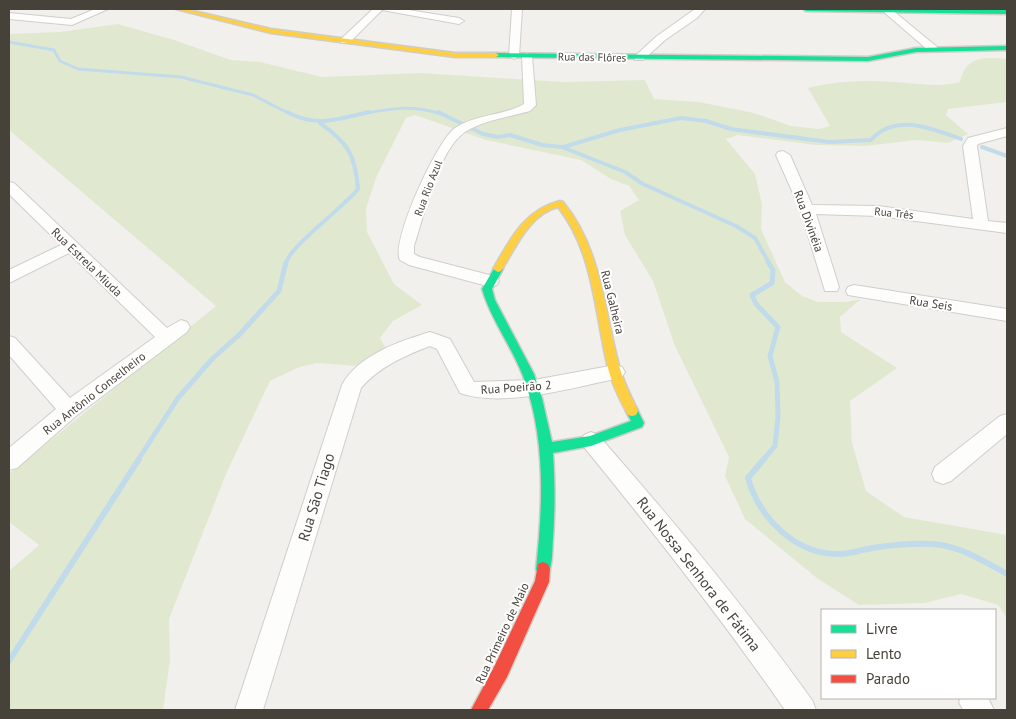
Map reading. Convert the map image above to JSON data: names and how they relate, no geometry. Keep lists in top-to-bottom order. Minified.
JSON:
{"streets":{"street":["Rua das Flôres","Rua Rio Azul","Rua Três","Rua Divinéia","Rua Estrela Miuda","Rua Galheira","Rua Seis","Rua Poeirão 2","Rua Antônio Conselheiro","Rua São Tiago","Rua Nossa Senhora de Fátima","Rua Primeiro de Maio"]},"crossings":[["Rua das Flôres","Rua Rio Azul"],["Rua Rio Azul","Rua Galheira"],["Rua Rio Azul","Rua Primeiro de Maio"],["Rua Três","Rua Divinéia"],["Rua Estrela Miuda","Rua Antônio Conselheiro"],["Rua Galheira","Rua Poeirão 2"],["Rua Galheira","Rua Nossa Senhora de Fátima"],["Rua Galheira","Rua Primeiro de Maio"],["Rua Poeirão 2","Rua São Tiago"],["Rua Poeirão 2","Rua Primeiro de Maio"]],"legend":["Livre","Lento","Parado"]}
